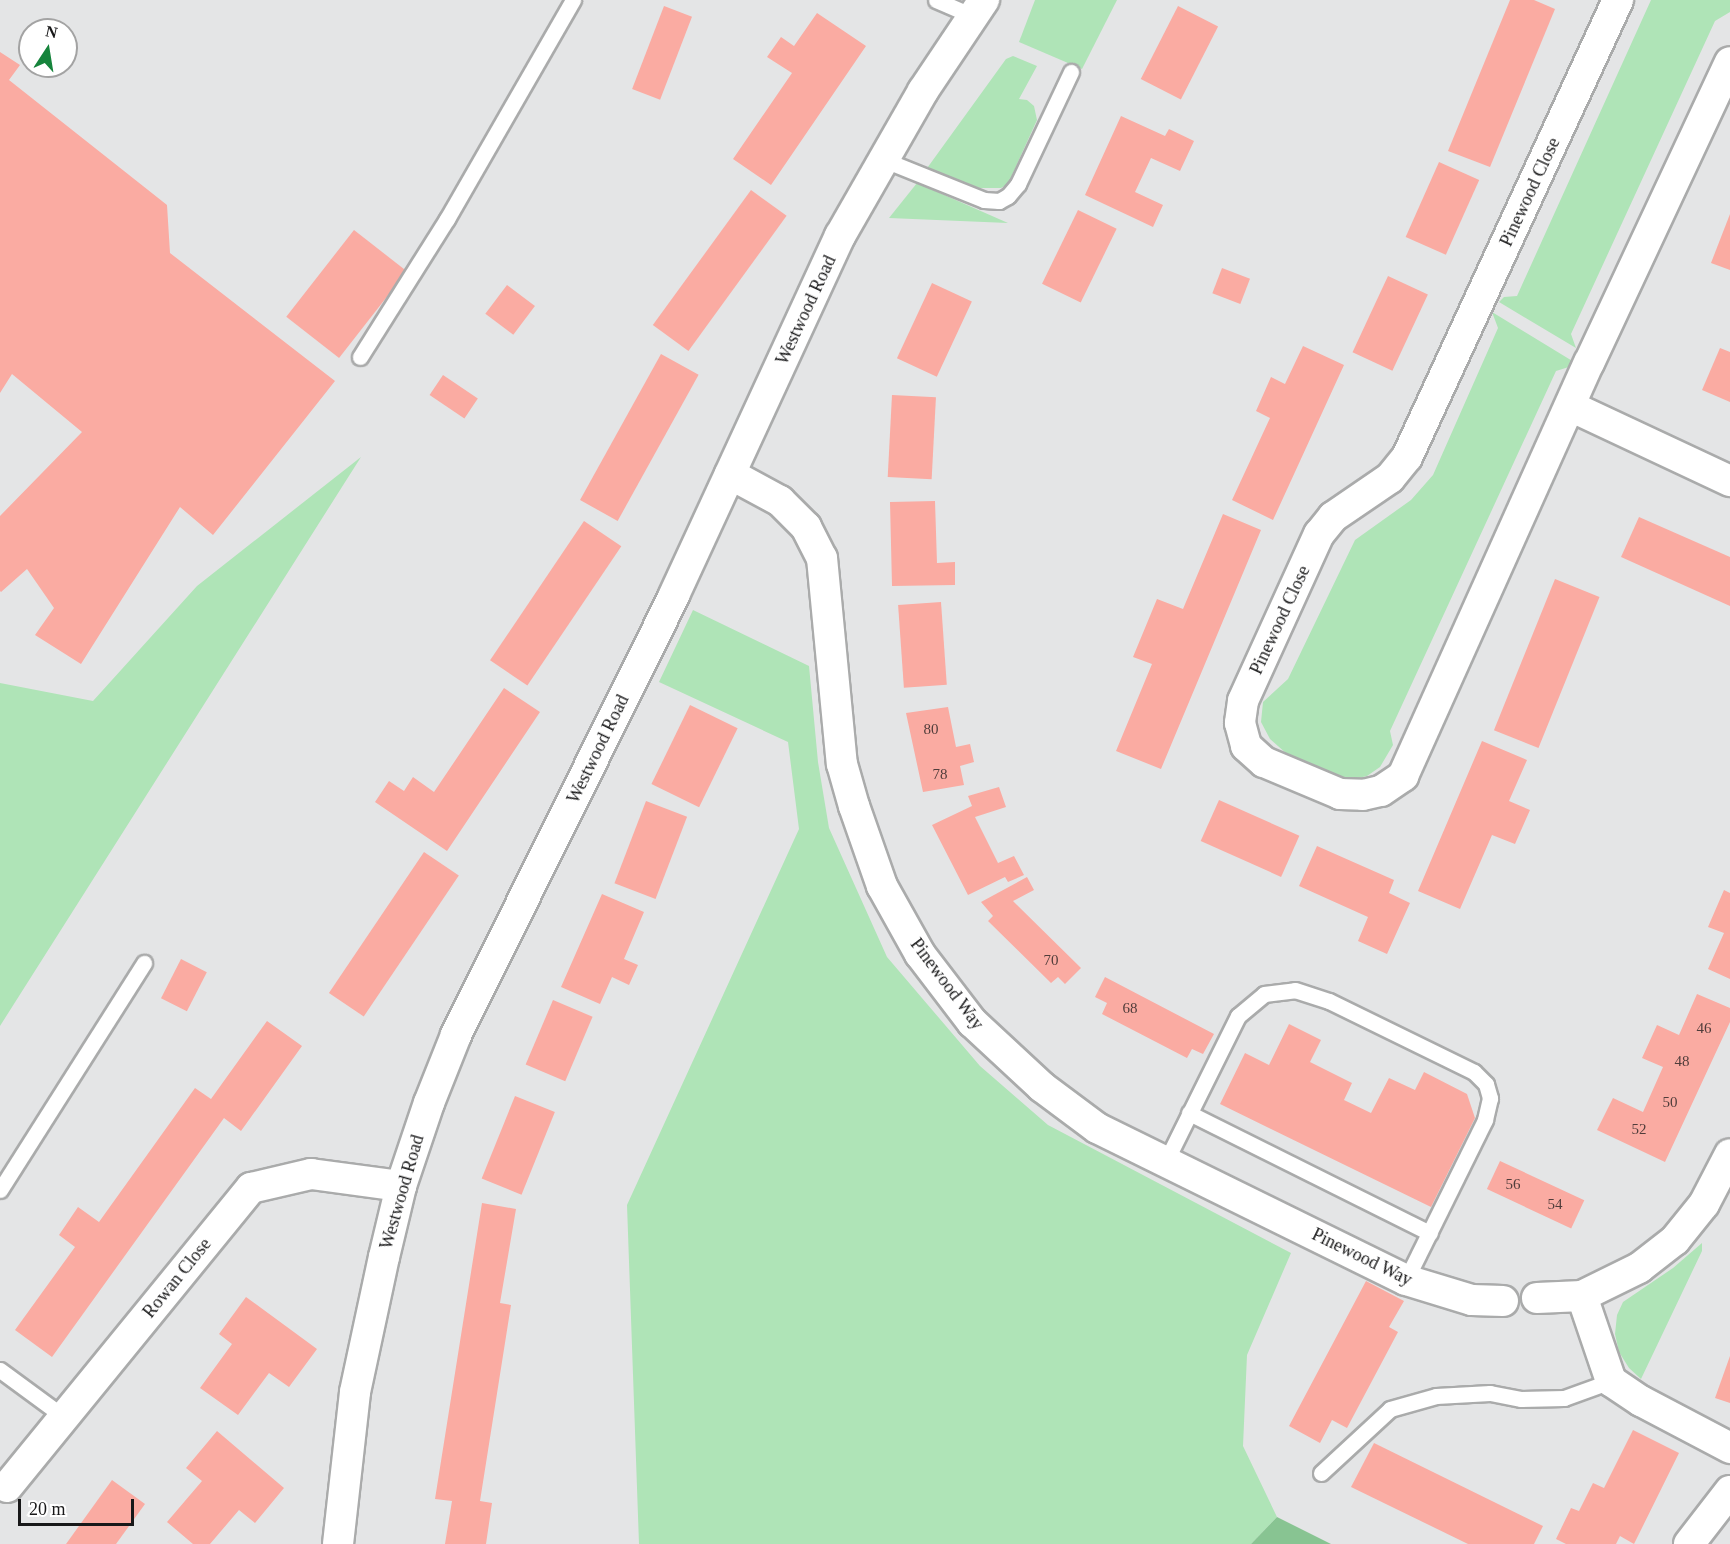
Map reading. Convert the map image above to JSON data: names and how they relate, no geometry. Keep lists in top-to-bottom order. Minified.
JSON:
{"streets":{"street":["Pinewood Close","Westwood Road","Pinewood Way","Rowan Close"]},"crossings":[["Westwood Road","Pinewood Way"],["Westwood Road","Rowan Close"]],"house_numbers":["80","78","70","68","46","48","50","52","56","54"],"scale_bar":"20 m","north":"top"}
